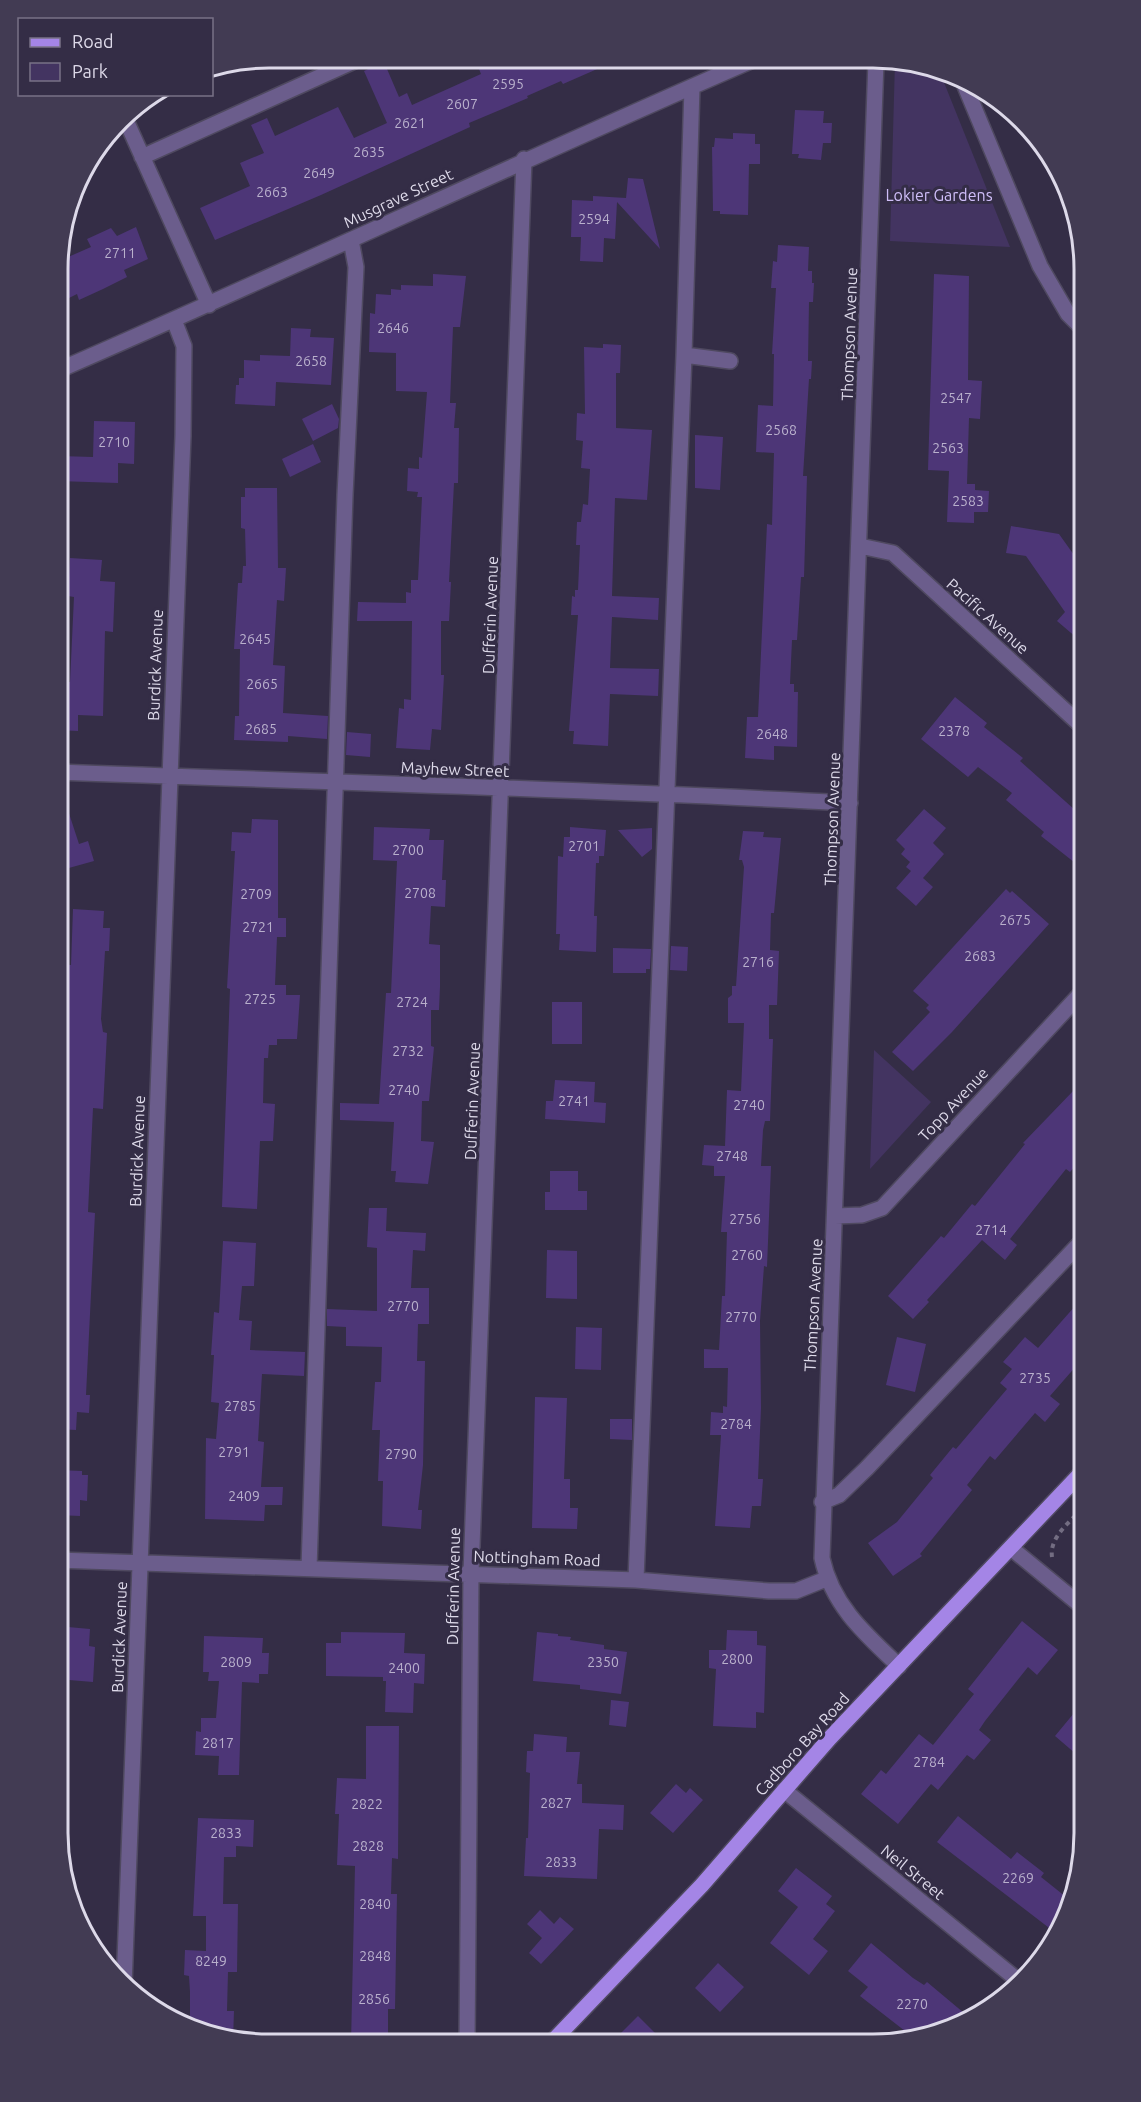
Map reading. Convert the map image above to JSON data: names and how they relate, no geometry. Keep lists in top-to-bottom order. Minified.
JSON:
{"streets":{"main road":["Cadboro Bay Road"],"street":["Musgrave Street","Thompson Avenue","Dufferin Avenue","Pacific Avenue","Burdick Avenue","Mayhew Street","Topp Avenue","Nottingham Road","Neil Street"]},"crossings":[["Musgrave Street","Dufferin Avenue"],["Musgrave Street","Burdick Avenue"],["Thompson Avenue","Pacific Avenue"],["Thompson Avenue","Mayhew Street"],["Thompson Avenue","Topp Avenue"],["Thompson Avenue","Nottingham Road"],["Dufferin Avenue","Mayhew Street"],["Dufferin Avenue","Nottingham Road"],["Burdick Avenue","Mayhew Street"],["Burdick Avenue","Nottingham Road"],["Cadboro Bay Road","Neil Street"]],"parks":["Lokier Gardens"],"house_numbers":["2595","2607","2621","2635","2649","2663","2594","2711","2646","2658","2547","2568","2710","2563","2583","2645","2665","2685","2378","2648","2701","2700","2708","2709","2675","2721","2683","2716","2725","2724","2732","2740","2741","2740","2748","2756","2714","2760","2770","2770","2735","2785","2784","2791","2790","2409","2800","2809","2350","2400","2817","2784","2827","2822","2833","2828","2833","2269","2840","2848","8249","2856","2270"],"legend":["Road","Park"]}
